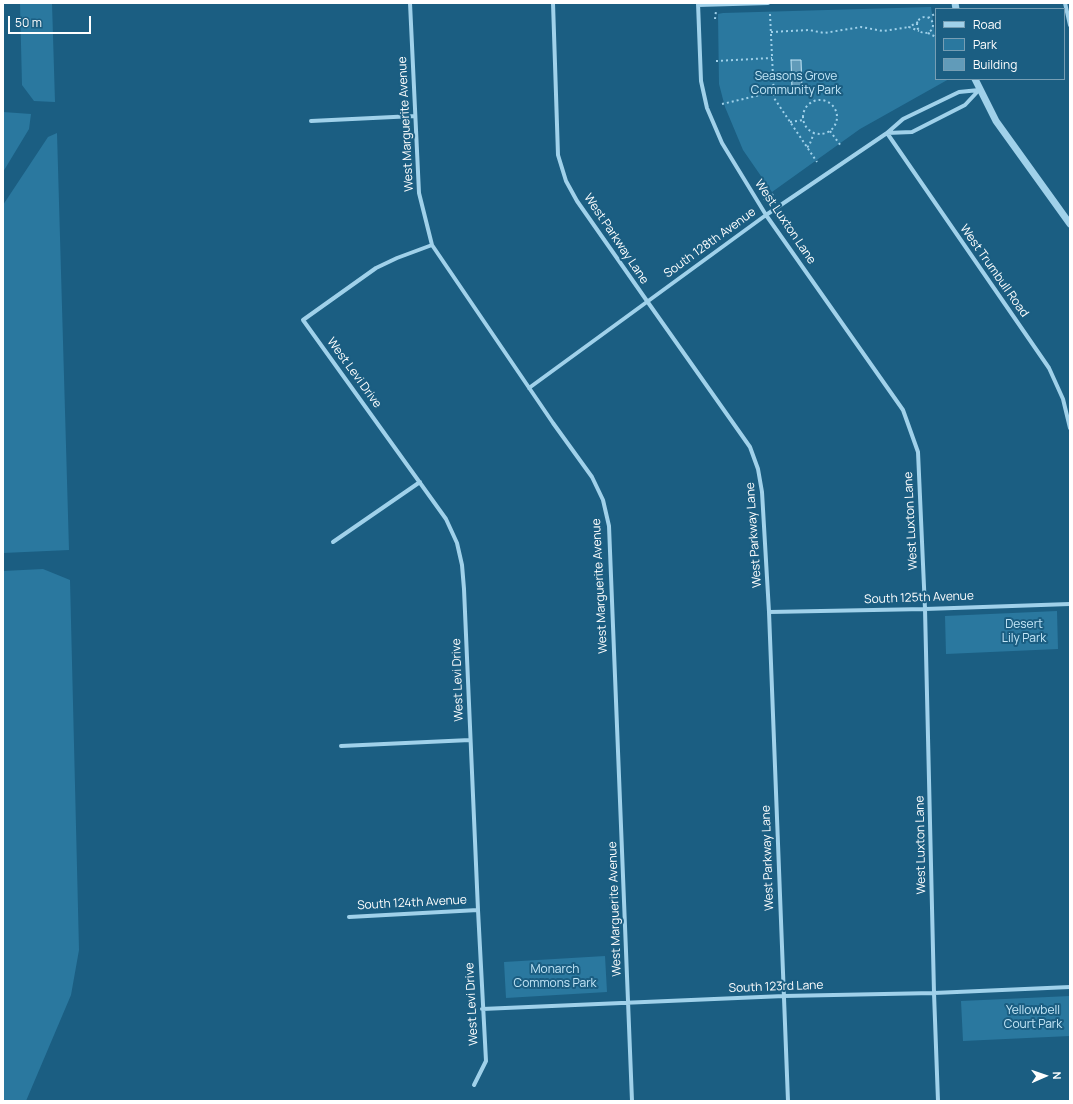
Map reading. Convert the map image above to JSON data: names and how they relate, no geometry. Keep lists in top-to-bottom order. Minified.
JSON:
{"streets":{"street":["West Marguerite Avenue","West Luxton Lane","West Parkway Lane","South 128th Avenue","West Trumbull Road","West Levi Drive","South 125th Avenue","South 124th Avenue","South 123rd Lane"]},"crossings":[["West Marguerite Avenue","South 128th Avenue"],["West Marguerite Avenue","West Levi Drive"],["West Marguerite Avenue","South 123rd Lane"],["West Luxton Lane","South 128th Avenue"],["West Luxton Lane","South 125th Avenue"],["West Luxton Lane","South 123rd Lane"],["West Parkway Lane","South 128th Avenue"],["West Parkway Lane","South 125th Avenue"],["West Parkway Lane","South 123rd Lane"],["South 128th Avenue","West Trumbull Road"],["West Levi Drive","South 124th Avenue"],["West Levi Drive","South 123rd Lane"]],"parks":["Seasons Grove Community Park","Desert Lily Park","Monarch Commons Park","Yellowbell Court Park"],"legend":["Road","Park","Building"],"scale_bar":"50 m","north":"right"}
